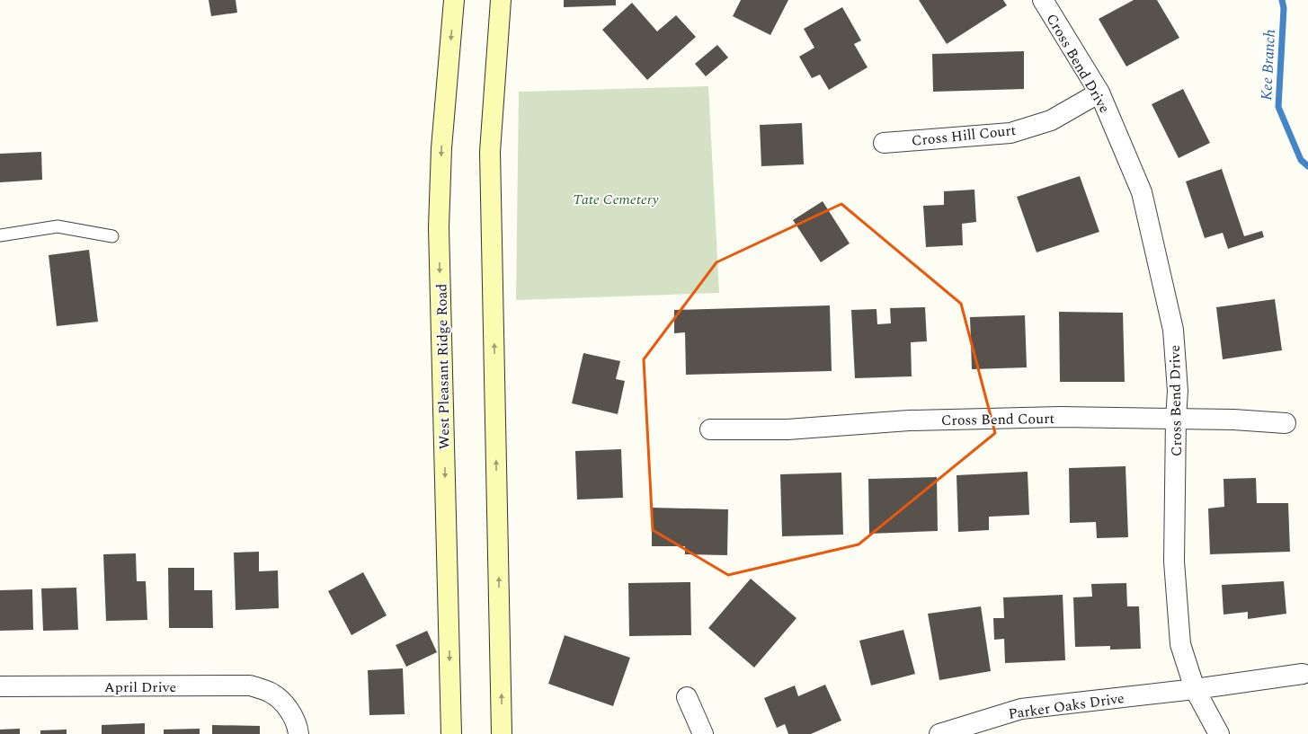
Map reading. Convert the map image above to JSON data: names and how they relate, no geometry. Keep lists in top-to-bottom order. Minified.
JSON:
{"streets":{"main road":["West Pleasant Ridge Road"],"street":["Cross Bend Drive","Cross Hill Court","Cross Bend Court","April Drive","Parker Oaks Drive"]},"crossings":[["Cross Bend Drive","Cross Hill Court"],["Cross Bend Drive","Cross Bend Court"],["Cross Bend Drive","Parker Oaks Drive"]],"water":["Kee Branch"],"parks":["Tate Cemetery"]}
